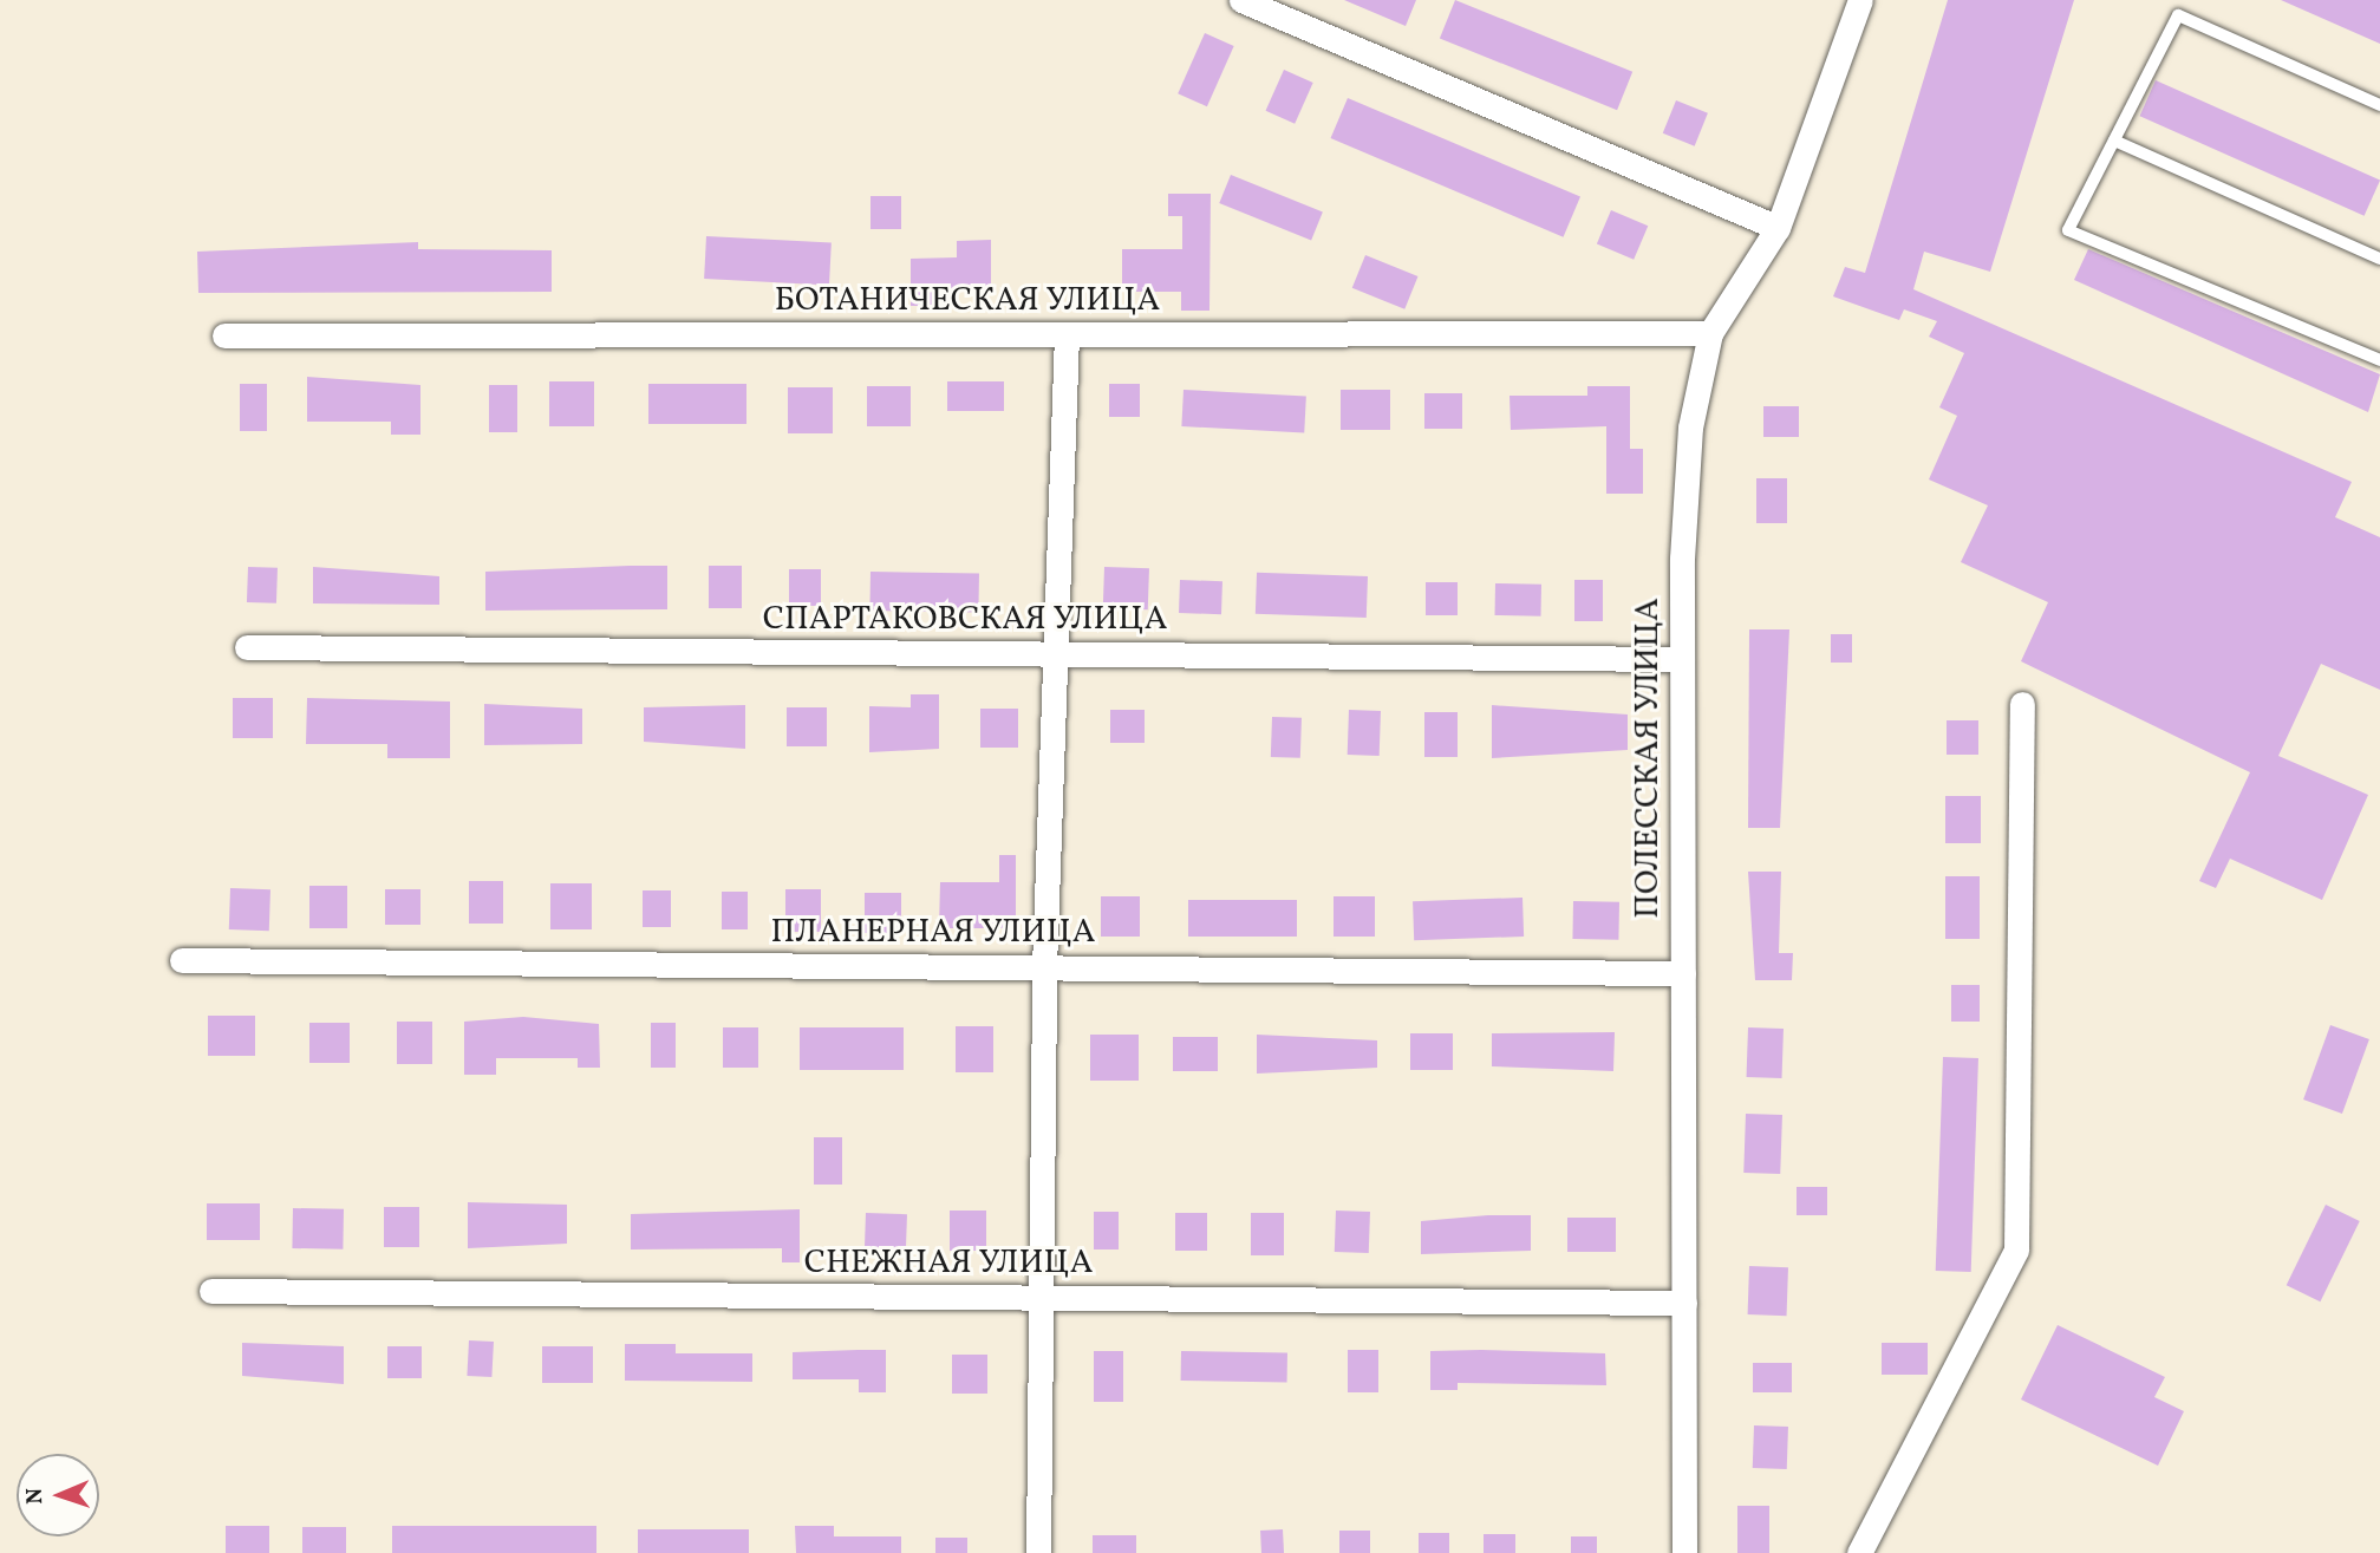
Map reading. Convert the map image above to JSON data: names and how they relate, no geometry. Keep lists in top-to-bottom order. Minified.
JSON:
{"streets":{"street":["БОТАНИЧЕСКАЯ УЛИЦА","СПАРТАКОВСКАЯ УЛИЦА","ПОЛЕССКАЯ УЛИЦА","ПЛАНЕРНАЯ УЛИЦА","СНЕЖНАЯ УЛИЦА"]},"crossings":[["БОТАНИЧЕСКАЯ УЛИЦА","ПОЛЕССКАЯ УЛИЦА"],["СПАРТАКОВСКАЯ УЛИЦА","ПОЛЕССКАЯ УЛИЦА"],["ПОЛЕССКАЯ УЛИЦА","ПЛАНЕРНАЯ УЛИЦА"],["ПОЛЕССКАЯ УЛИЦА","СНЕЖНАЯ УЛИЦА"]],"north":"left"}
